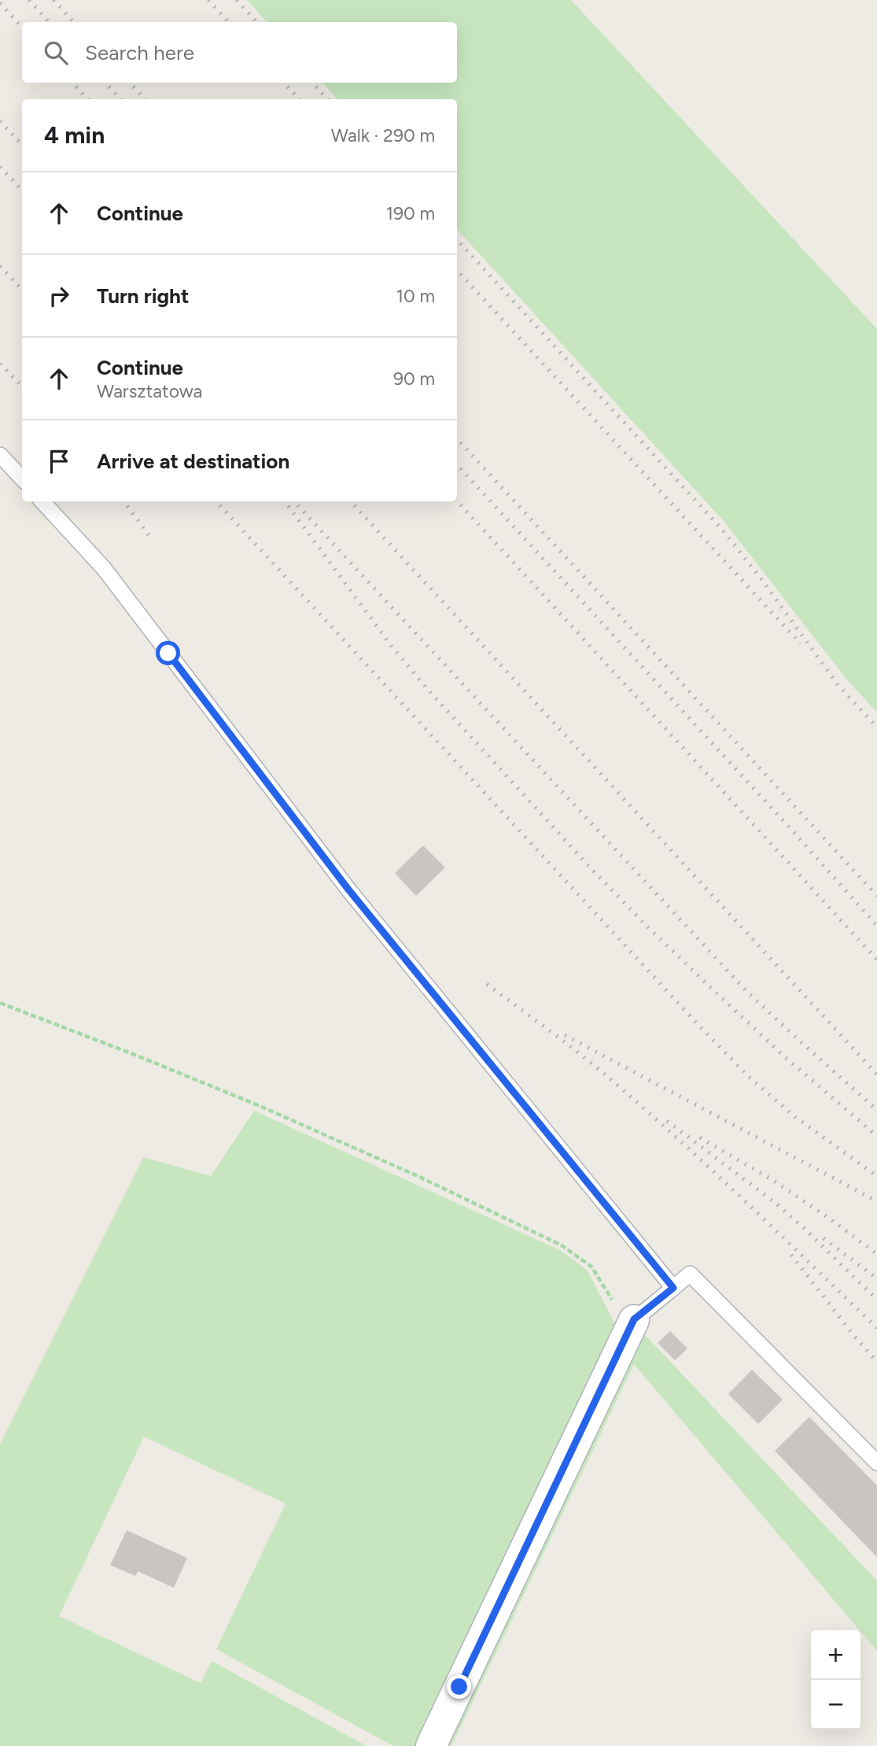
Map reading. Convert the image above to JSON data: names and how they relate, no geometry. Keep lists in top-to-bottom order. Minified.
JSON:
{"page":{"search":"Search here","heading":["4 min","Walk · 290 m"],"list":[["Continue","190 m"],["Turn right","10 m"],["Continue","Warsztatowa","90 m"],"Arrive at destination"],"map_buttons":["+","−"]}}
